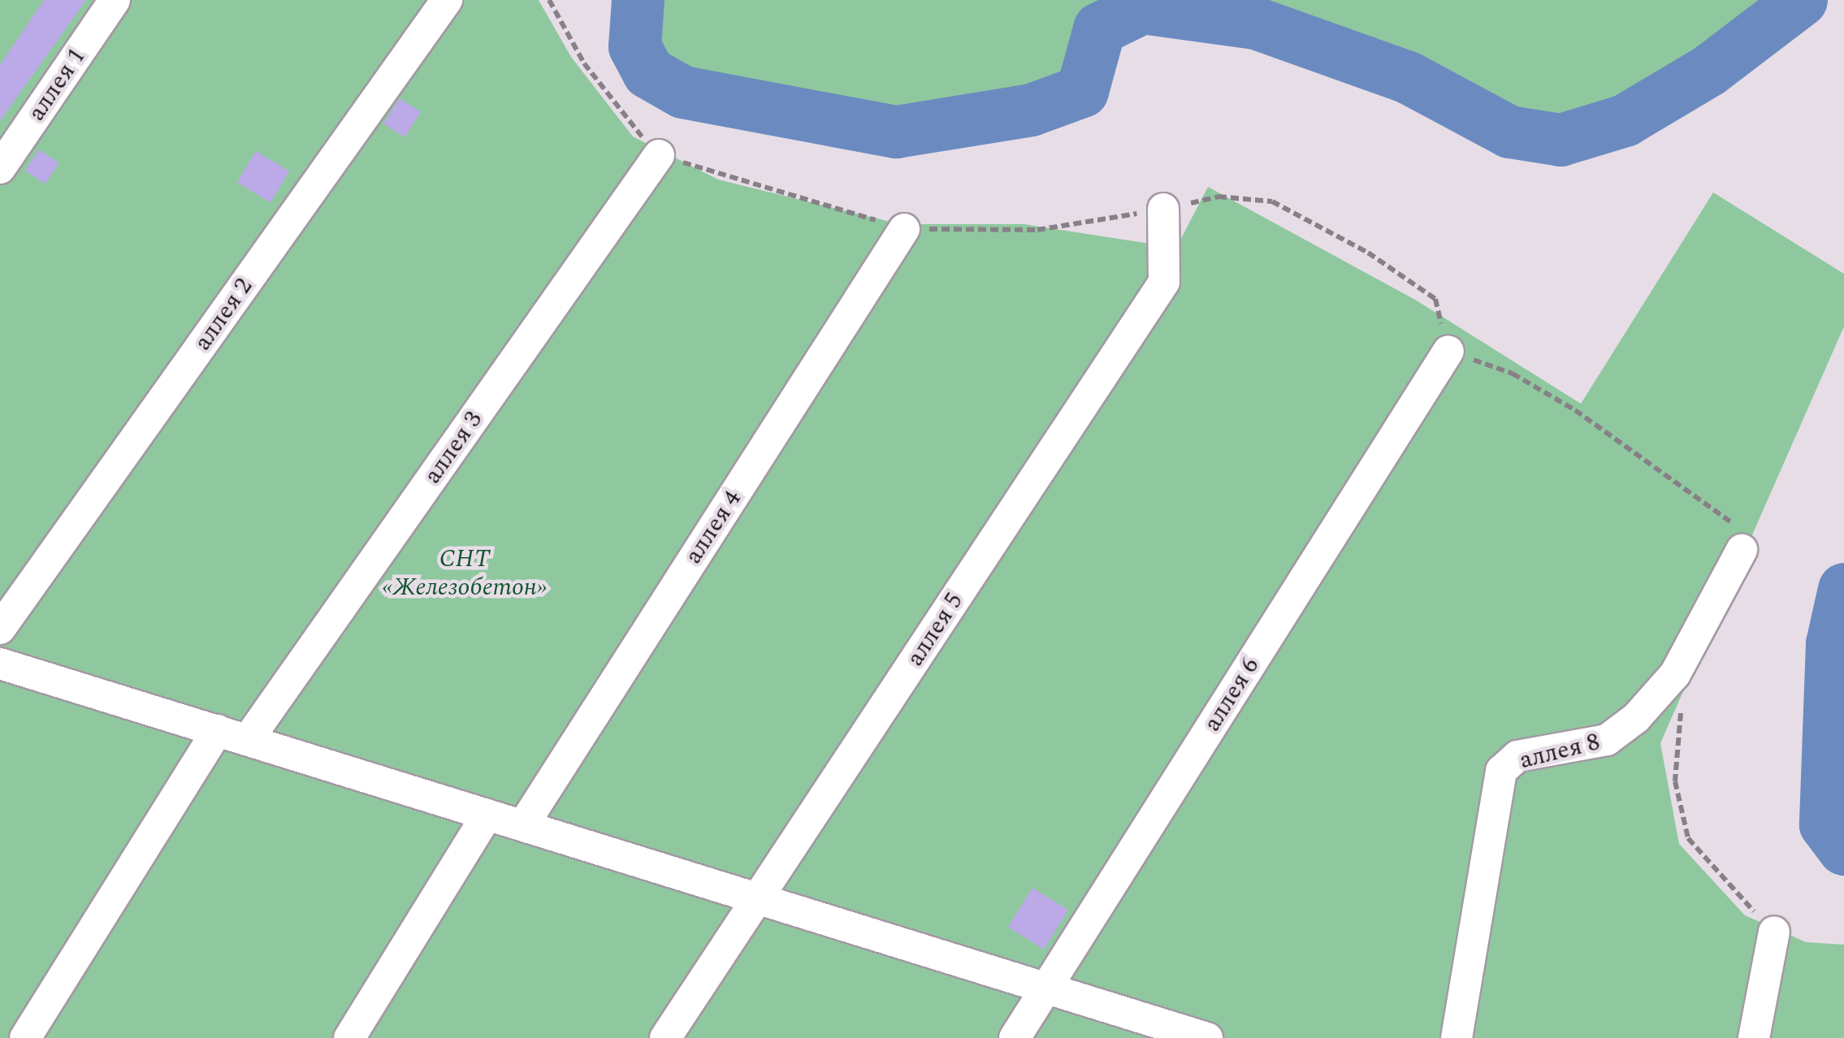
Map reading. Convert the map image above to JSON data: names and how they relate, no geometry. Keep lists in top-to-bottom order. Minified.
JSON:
{"streets":{"street":["аллея 1","аллея 2","аллея 3","аллея 4","аллея 5","аллея 6","аллея 8"]},"parks":["СНТ «Железобетон»"]}
